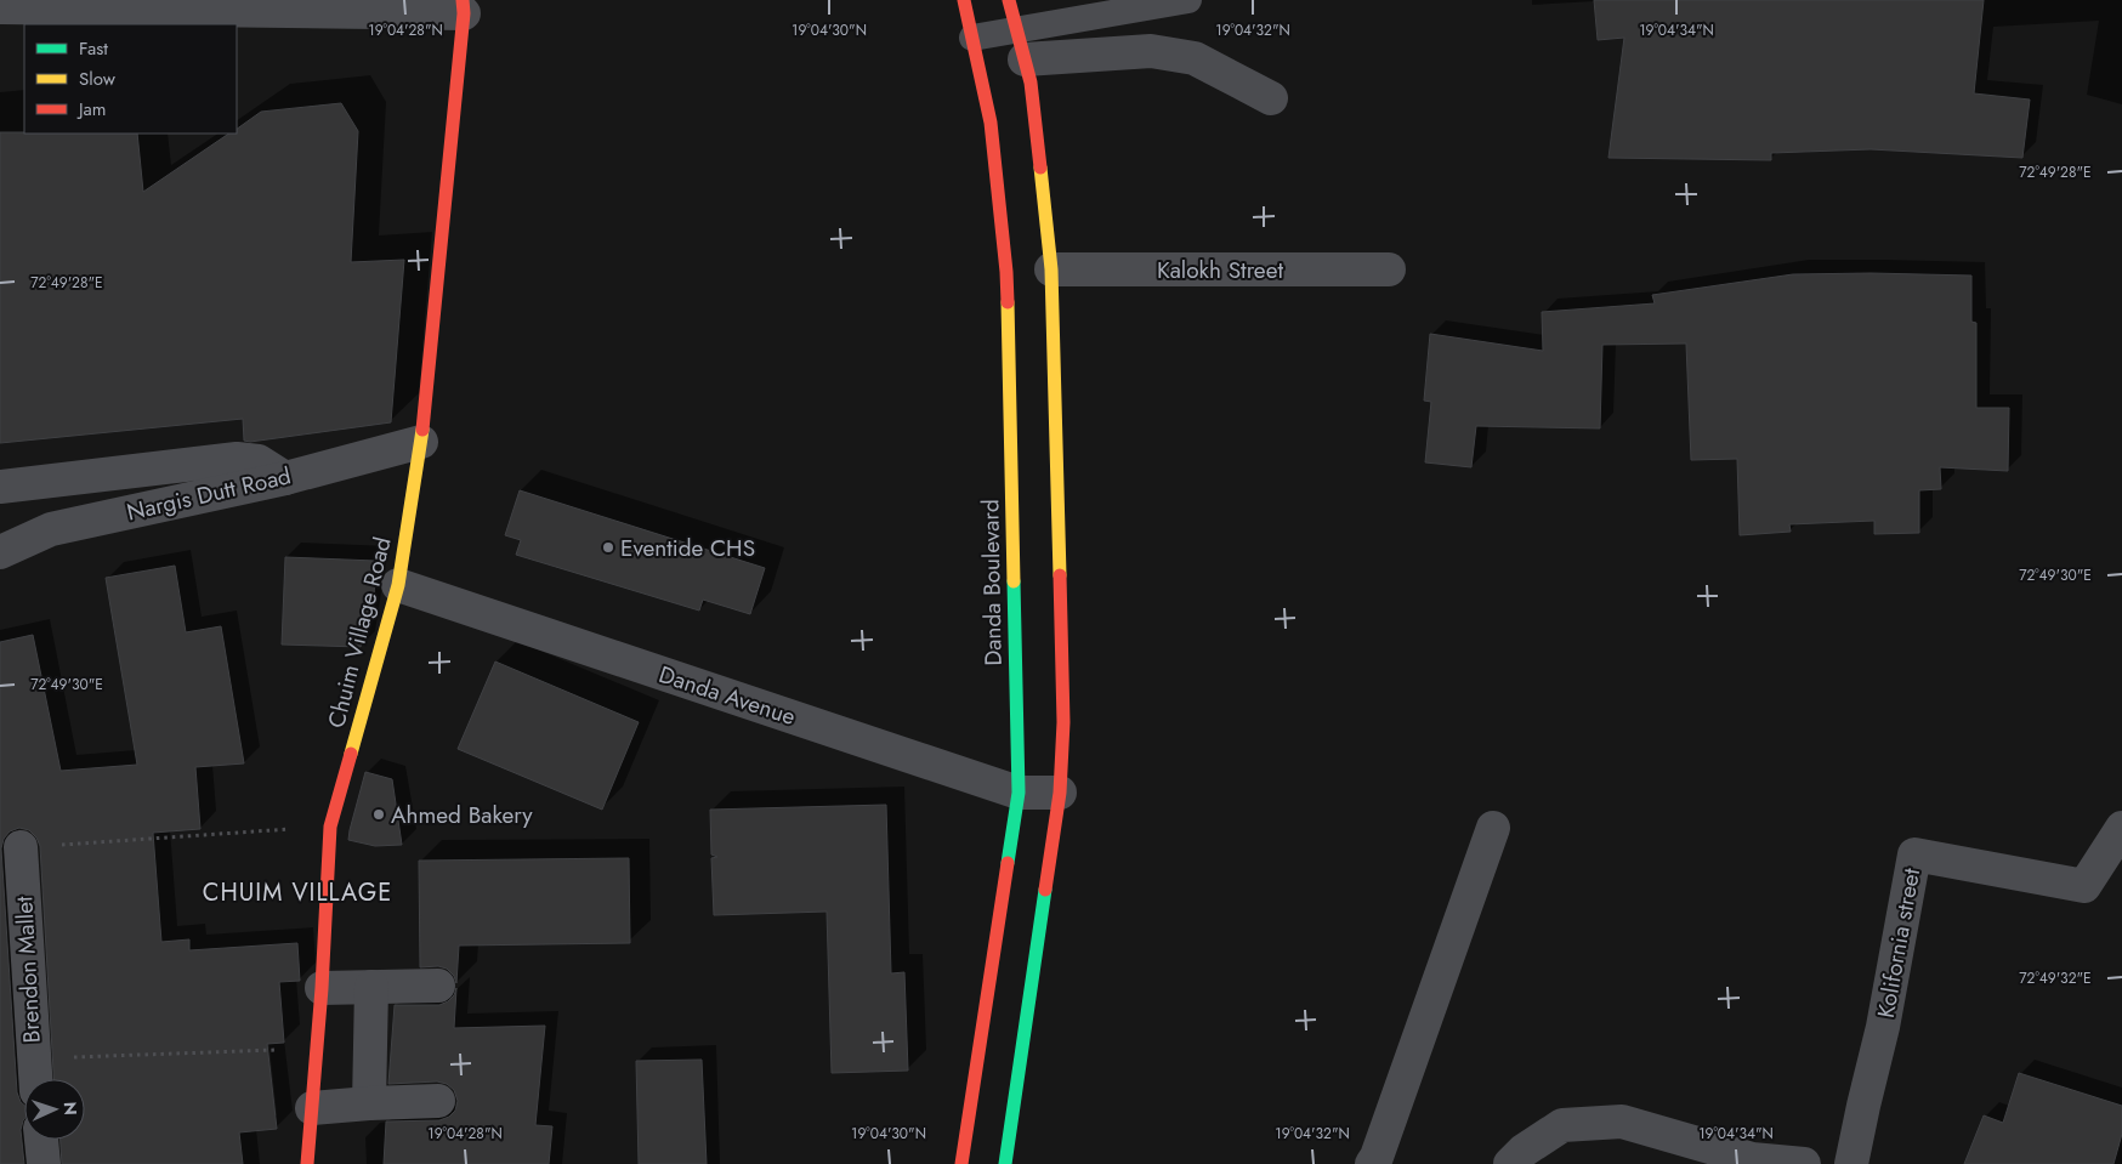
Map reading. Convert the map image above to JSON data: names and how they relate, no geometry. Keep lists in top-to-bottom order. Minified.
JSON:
{"streets":{"main road":["Danda Boulevard","Chuim Village Road"],"street":["Kalokh Street","Nargis Dutt Road","Danda Avenue","Kolifornia street","Brendon Mallet"]},"crossings":[["Nargis Dutt Road","Chuim Village Road"],["Danda Boulevard","Danda Avenue"],["Chuim Village Road","Danda Avenue"]],"districts":["CHUIM VILLAGE"],"places":["Eventide CHS","Ahmed Bakery"],"legend":["Fast","Slow","Jam"],"north":"right","coordinates":["19°04'28\"N","19°04'30\"N","19°04'32\"N","19°04'34\"N","72°49'28\"E","72°49'30\"E","72°49'32\"E"]}
